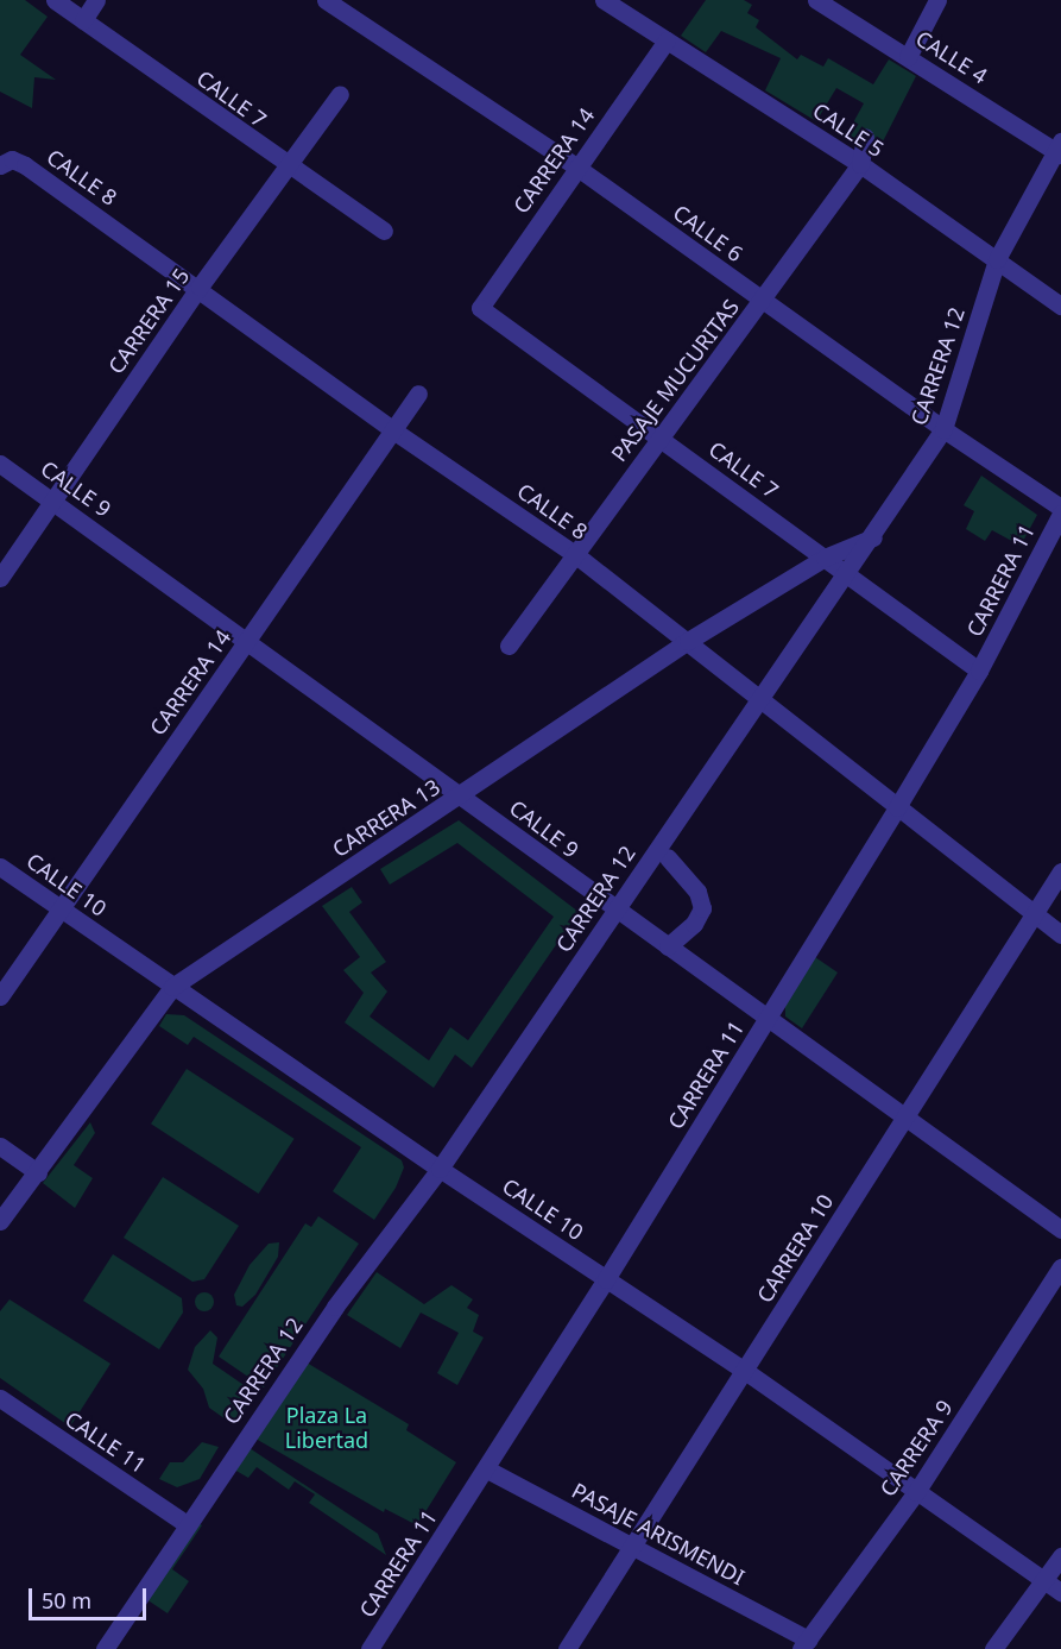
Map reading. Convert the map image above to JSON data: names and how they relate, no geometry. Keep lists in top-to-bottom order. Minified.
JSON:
{"streets":{"street":["CALLE 4","CALLE 7","CALLE 5","CARRERA 14","CALLE 8","CALLE 6","CARRERA 15","CARRERA 12","PASAJE MUCURITAS","CALLE 9","CARRERA 11","CARRERA 13","CALLE 10","CARRERA 10","CALLE 11","CARRERA 9","PASAJE ARISMENDI"]},"crossings":[["CALLE 4","CARRERA 12"],["CALLE 7","CARRERA 14"],["CALLE 7","CARRERA 15"],["CALLE 7","CARRERA 12"],["CALLE 7","PASAJE MUCURITAS"],["CALLE 7","CARRERA 11"],["CALLE 7","CARRERA 13"],["CALLE 5","CARRERA 14"],["CALLE 5","CARRERA 12"],["CALLE 5","PASAJE MUCURITAS"],["CARRERA 14","CALLE 8"],["CARRERA 14","CALLE 6"],["CARRERA 14","CALLE 9"],["CARRERA 14","CALLE 10"],["CALLE 8","CARRERA 15"],["CALLE 8","CARRERA 12"],["CALLE 8","PASAJE MUCURITAS"],["CALLE 8","CARRERA 11"],["CALLE 8","CARRERA 13"],["CALLE 8","CARRERA 10"],["CALLE 6","CARRERA 12"],["CALLE 6","PASAJE MUCURITAS"],["CARRERA 15","CALLE 9"],["CARRERA 12","CALLE 9"],["CARRERA 12","CARRERA 13"],["CARRERA 12","CALLE 10"],["CARRERA 12","CALLE 11"],["CALLE 9","CARRERA 11"],["CALLE 9","CARRERA 13"],["CALLE 9","CARRERA 10"],["CARRERA 11","CALLE 10"],["CARRERA 11","PASAJE ARISMENDI"],["CARRERA 13","CALLE 10"],["CALLE 10","CARRERA 10"],["CALLE 10","CARRERA 9"],["CARRERA 10","PASAJE ARISMENDI"],["CARRERA 9","PASAJE ARISMENDI"]],"parks":["Plaza La Libertad"],"scale_bar":"50 m"}
